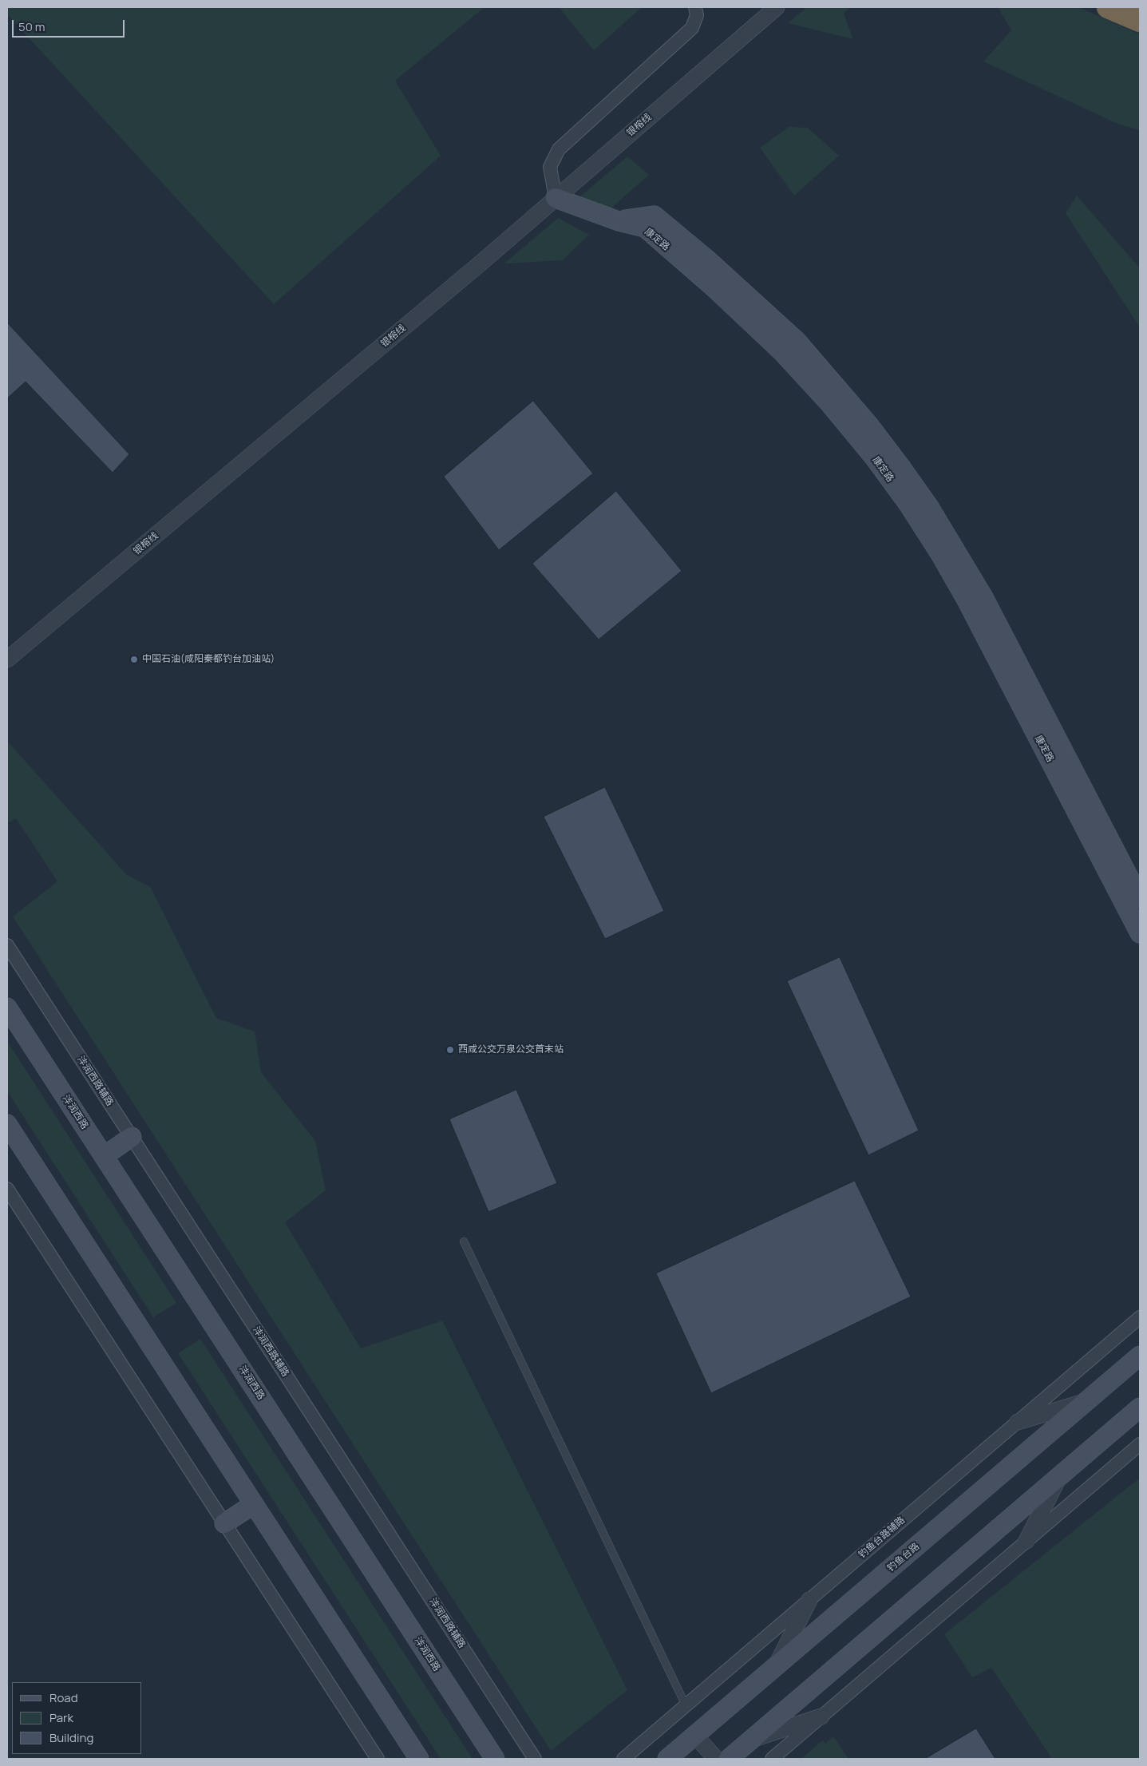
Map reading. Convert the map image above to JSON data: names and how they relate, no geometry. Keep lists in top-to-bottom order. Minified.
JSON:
{"streets":{"main road":["康定路","沣润西路","钓鱼台路"],"street":["银榕线","沣润西路辅路","钓鱼台路辅路"]},"places":["中国石油(咸阳秦都钓台加油站)","西咸公交万泉公交首末站"],"legend":["Road","Park","Building"],"scale_bar":"50 m"}
